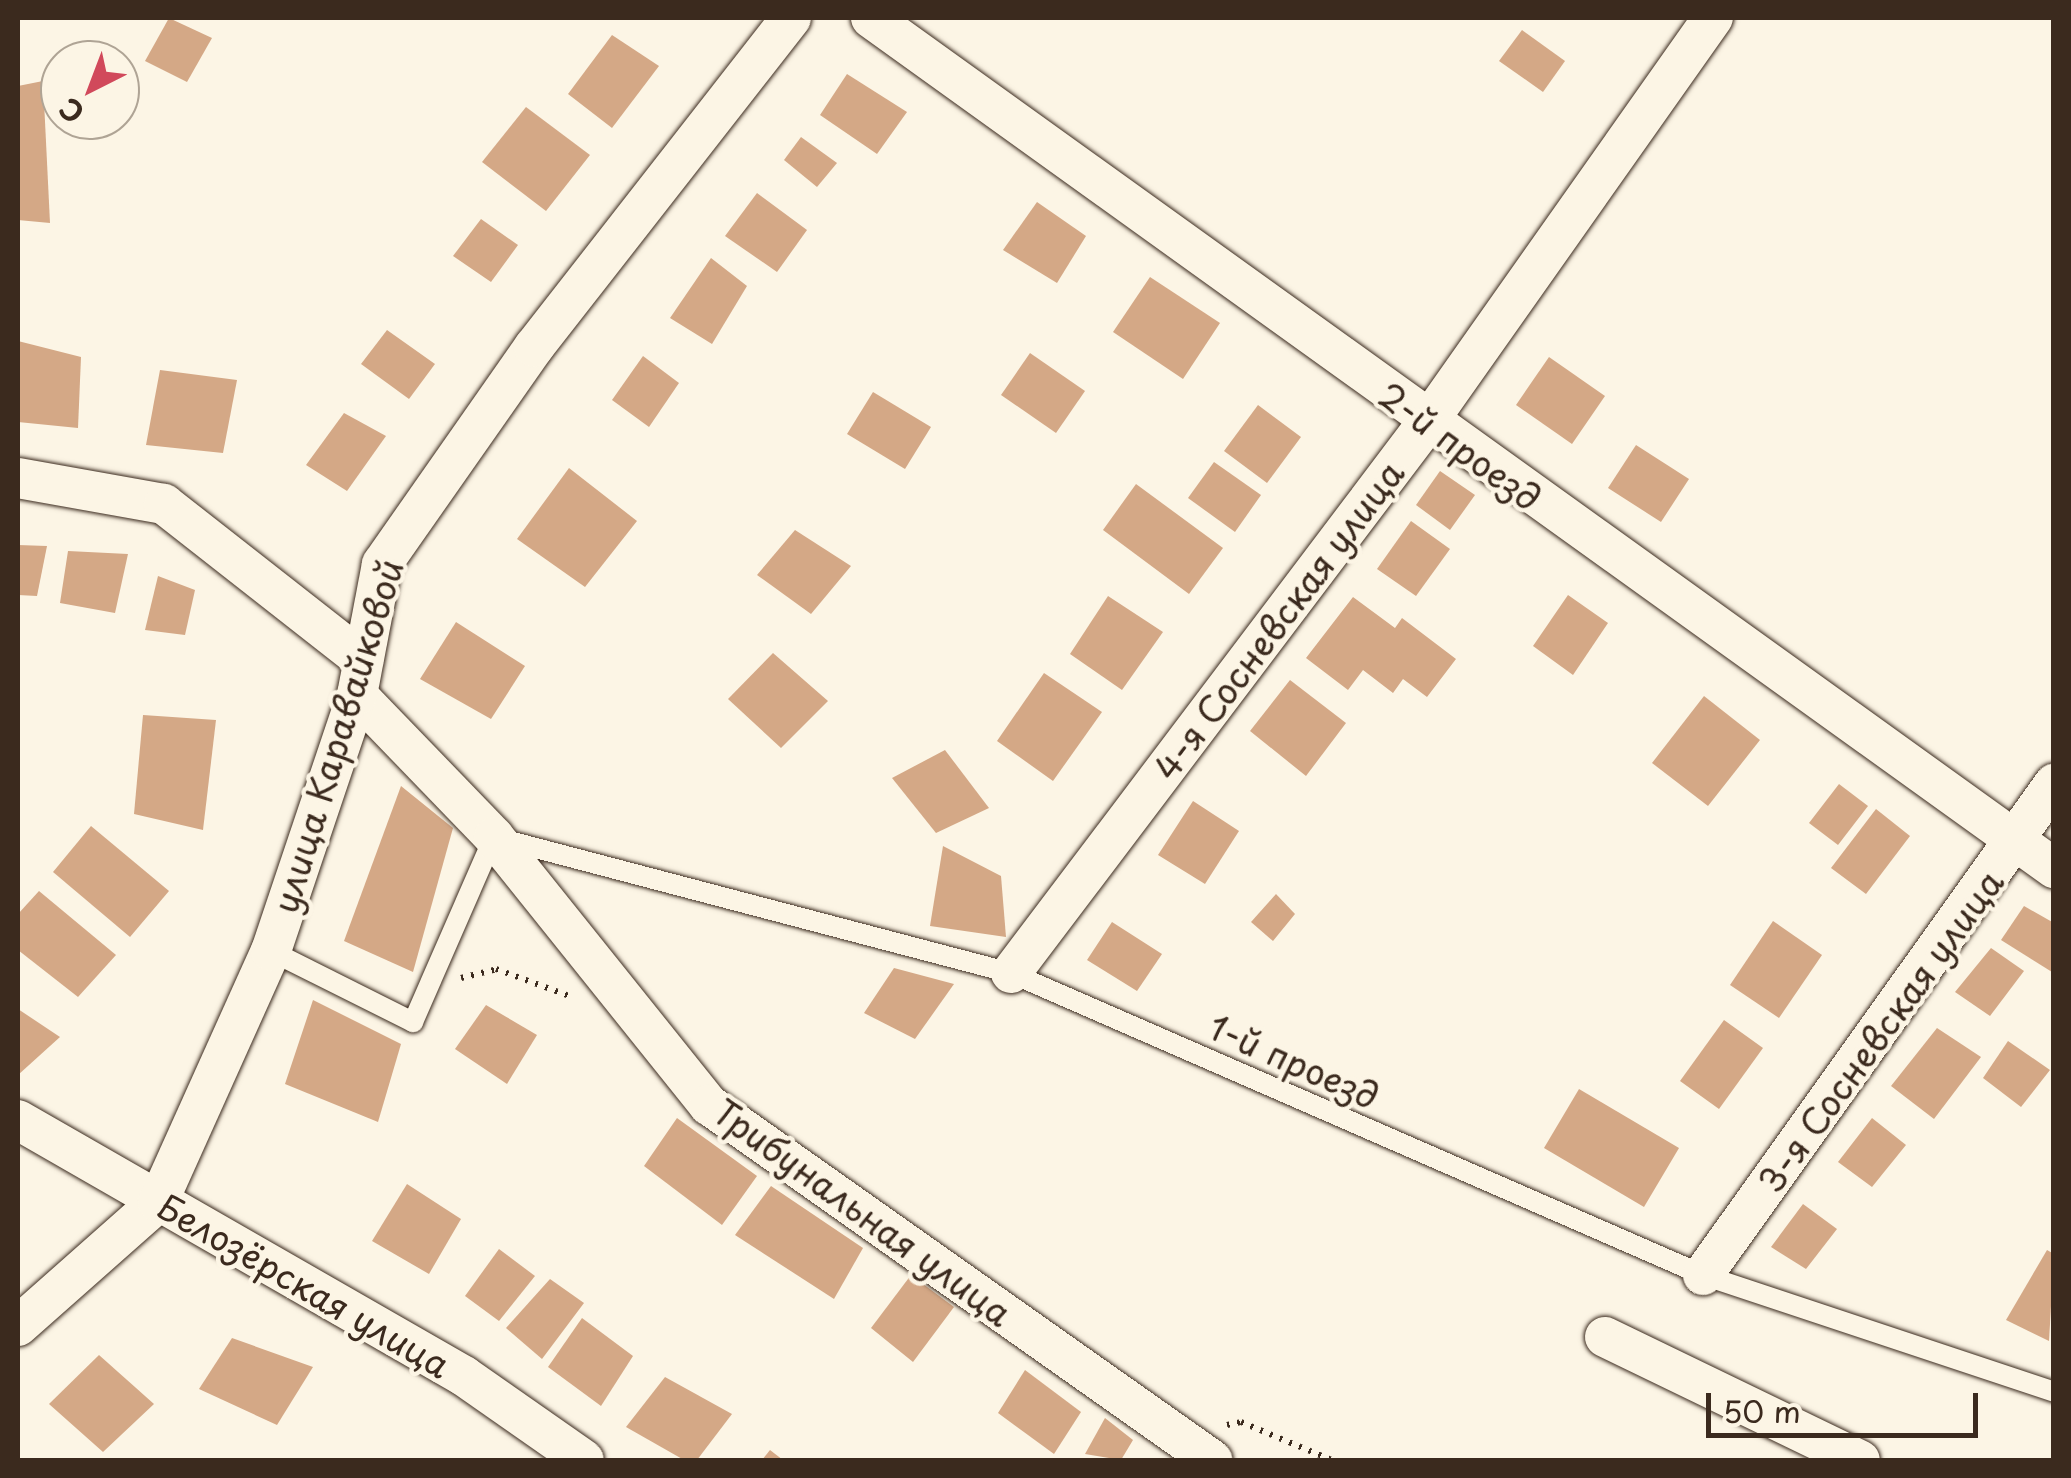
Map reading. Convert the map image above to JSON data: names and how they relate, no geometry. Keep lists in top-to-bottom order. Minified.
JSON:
{"streets":{"street":["2-й проезд","4-я Сосневская улица","улица Каравайковой","3-я Сосневская улица","Трибунальная улица","Белозёрская улица"],"lane":["1-й проезд"]},"crossings":[["2-й проезд","4-я Сосневская улица"],["2-й проезд","3-я Сосневская улица"],["4-я Сосневская улица","1-й проезд"],["улица Каравайковой","Трибунальная улица"],["улица Каравайковой","Белозёрская улица"],["3-я Сосневская улица","1-й проезд"],["1-й проезд","Трибунальная улица"]],"scale_bar":"50 m","north":"bottom left"}
